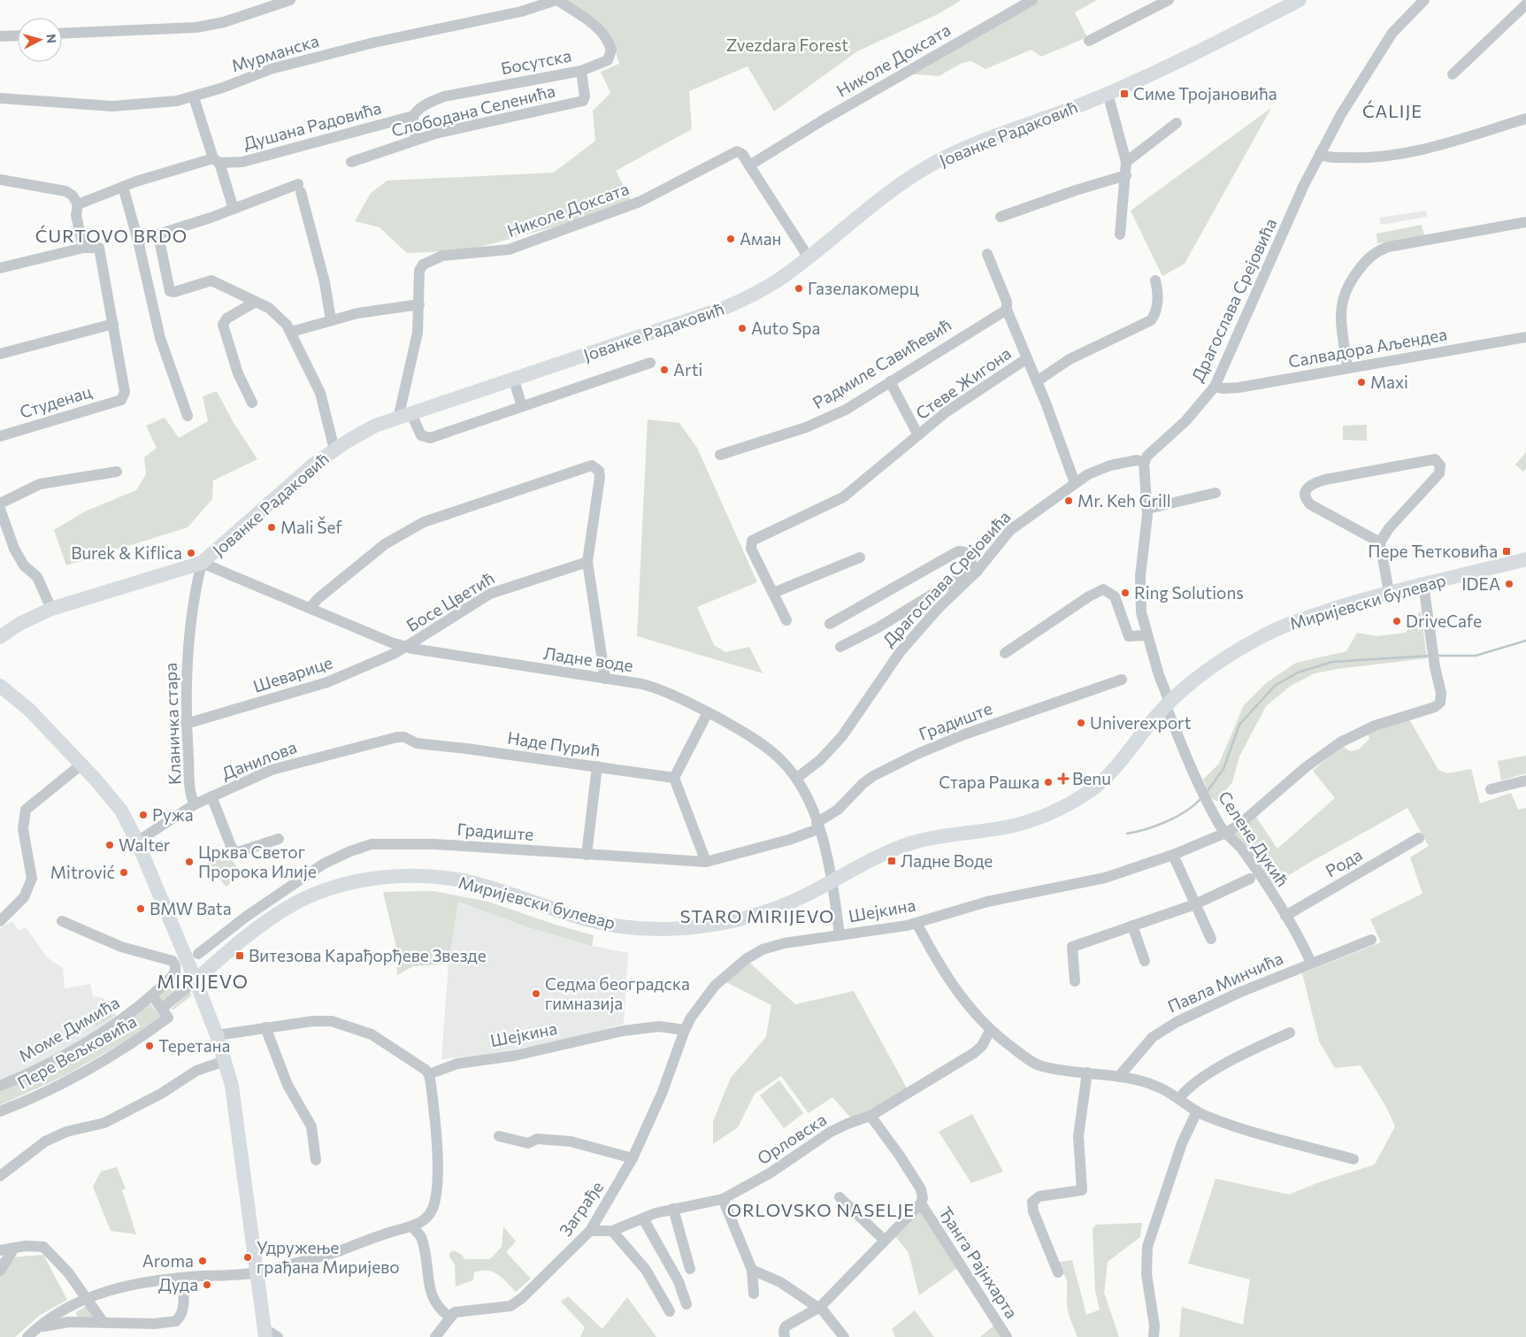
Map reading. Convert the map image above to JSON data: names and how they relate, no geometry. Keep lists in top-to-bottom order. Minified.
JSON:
{"streets":{"main road":["Јованке Радаковић","Миријевски булевар"],"street":["Мурманска","Николе Доксата","Босутска","Слободана Селенића","Душана Радовића","Драгослава Срејовића","Салвадора Аљендеа","Радмиле Савићевић","Стеве Жигона","Студенац","Босе Цветић","Ладне воде","Шеварице","Градиште","Кланичка стара","Наде Пурић","Данилова","Селене Дукић","Рода","Шејкина","Павла Минчића","Моме Димића","Пере Вељковића","Орловска","Заграђе","Ђанга Рајнхарта"]},"crossings":[["Мурманска","Босутска"],["Николе Доксата","Јованке Радаковић"],["Босутска","Слободана Селенића"],["Босутска","Душана Радовића"],["Јованке Радаковић","Ладне воде"],["Јованке Радаковић","Кланичка стара"],["Драгослава Срејовића","Салвадора Аљендеа"],["Драгослава Срејовића","Ладне воде"],["Драгослава Срејовића","Селене Дукић"],["Радмиле Савићевић","Стеве Жигона"],["Босе Цветић","Ладне воде"],["Босе Цветић","Шеварице"],["Миријевски булевар","Ладне воде"],["Миријевски булевар","Селене Дукић"],["Миријевски булевар","Шејкина"],["Миријевски булевар","Пере Вељковића"],["Ладне воде","Шеварице"],["Ладне воде","Градиште"],["Ладне воде","Кланичка стара"],["Ладне воде","Шејкина"],["Шеварице","Кланичка стара"],["Кланичка стара","Данилова"],["Наде Пурић","Данилова"],["Селене Дукић","Рода"],["Селене Дукић","Шејкина"],["Селене Дукић","Павла Минчића"],["Шејкина","Заграђе"],["Орловска","Заграђе"],["Орловска","Ђанга Рајнхарта"]],"districts":["ĆALIJE","ĆURTOVO BRDO","STARO MIRIJEVO","MIRIJEVO","ORLOVSKO NASELJE"],"parks":["Zvezdara Forest"],"places":{"transit":["Симе Тројановића","Пере Ћетковића","Ладне Воде","Витезова Карађорђеве Звезде"],"other":["Аман","Газелакомерц","Auto Spa","Arti","Maxi","Mr. Keh Grill","Mali Šef","Burek & Kiflica","IDEA","Ring Solutions","DriveCafe","Univerexport","Стара Рашка","Ружа","Walter","Црква Светог Пророка Илије","Mitrović","BMW Bata","Седма београдска гимназија","Теретана","Удружење грађана Миријево","Aroma","Дуда"],"health":["Benu"]},"north":"right"}
